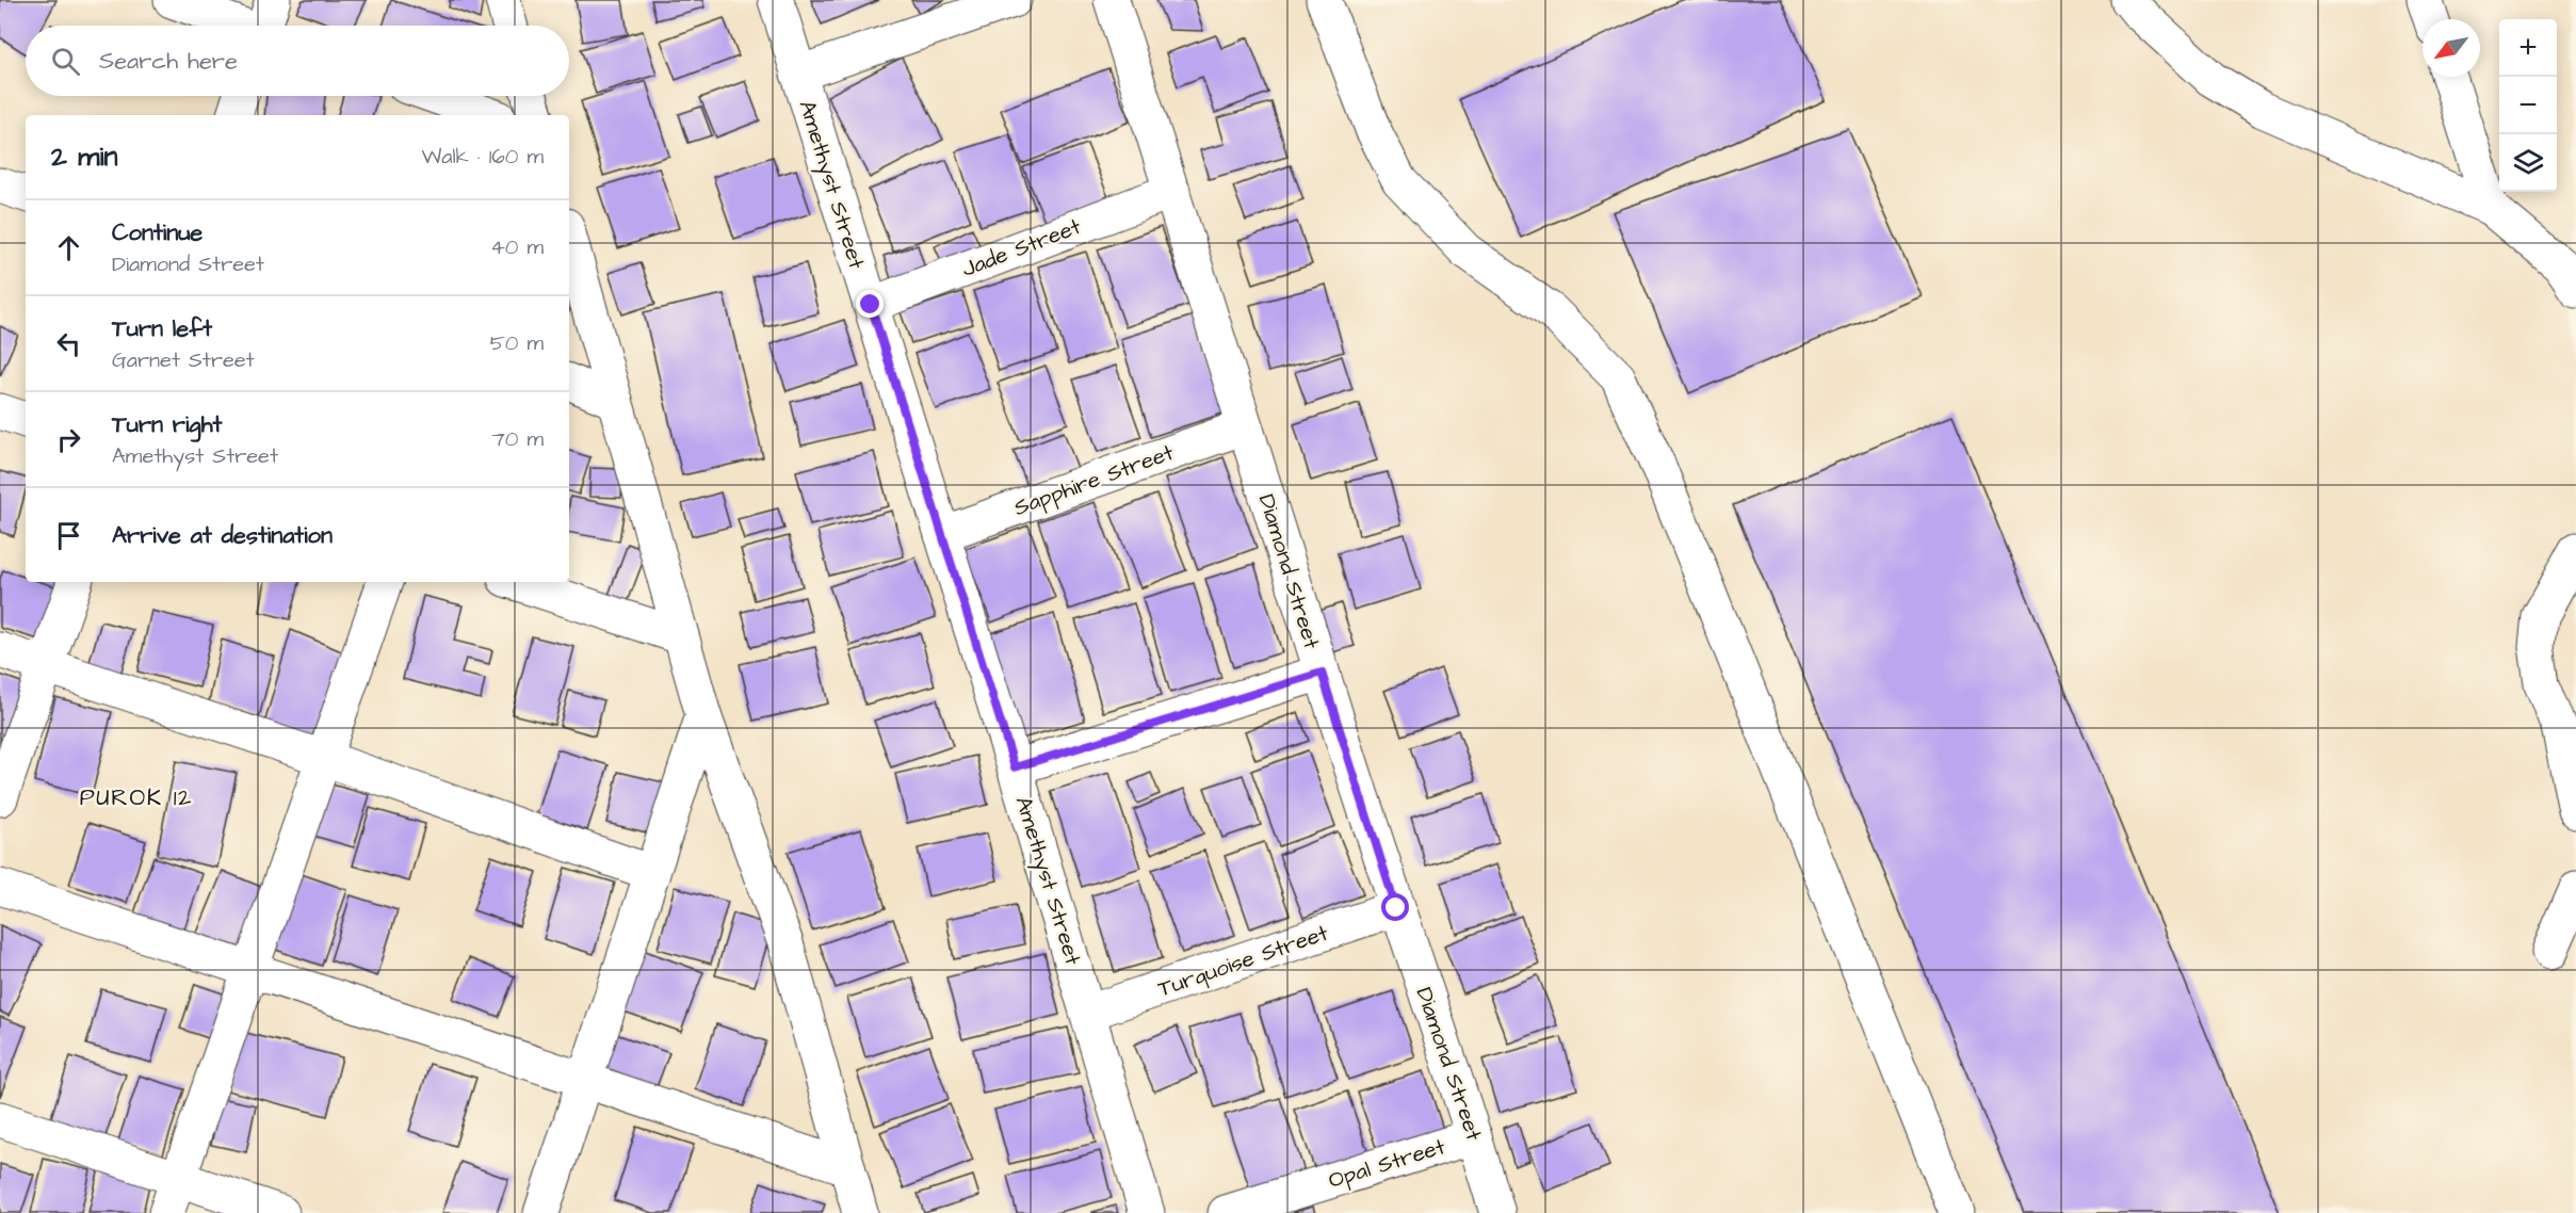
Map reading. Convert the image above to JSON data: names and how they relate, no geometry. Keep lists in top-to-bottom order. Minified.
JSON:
{"streets":{"street":["Amethyst Street","Jade Street","Sapphire Street","Diamond Street","Turquoise Street","Opal Street"]},"crossings":[["Amethyst Street","Jade Street"],["Amethyst Street","Sapphire Street"],["Amethyst Street","Turquoise Street"],["Jade Street","Diamond Street"],["Sapphire Street","Diamond Street"],["Diamond Street","Turquoise Street"],["Diamond Street","Opal Street"]],"districts":["PUROK 12"],"north":"bottom left","page":{"map_buttons":["+","−"],"search":"Search here","heading":["2 min","Walk · 160 m"],"list":[["Continue","Diamond Street","40 m"],["Turn left","Garnet Street","50 m"],["Turn right","Amethyst Street","70 m"],"Arrive at destination"]}}
